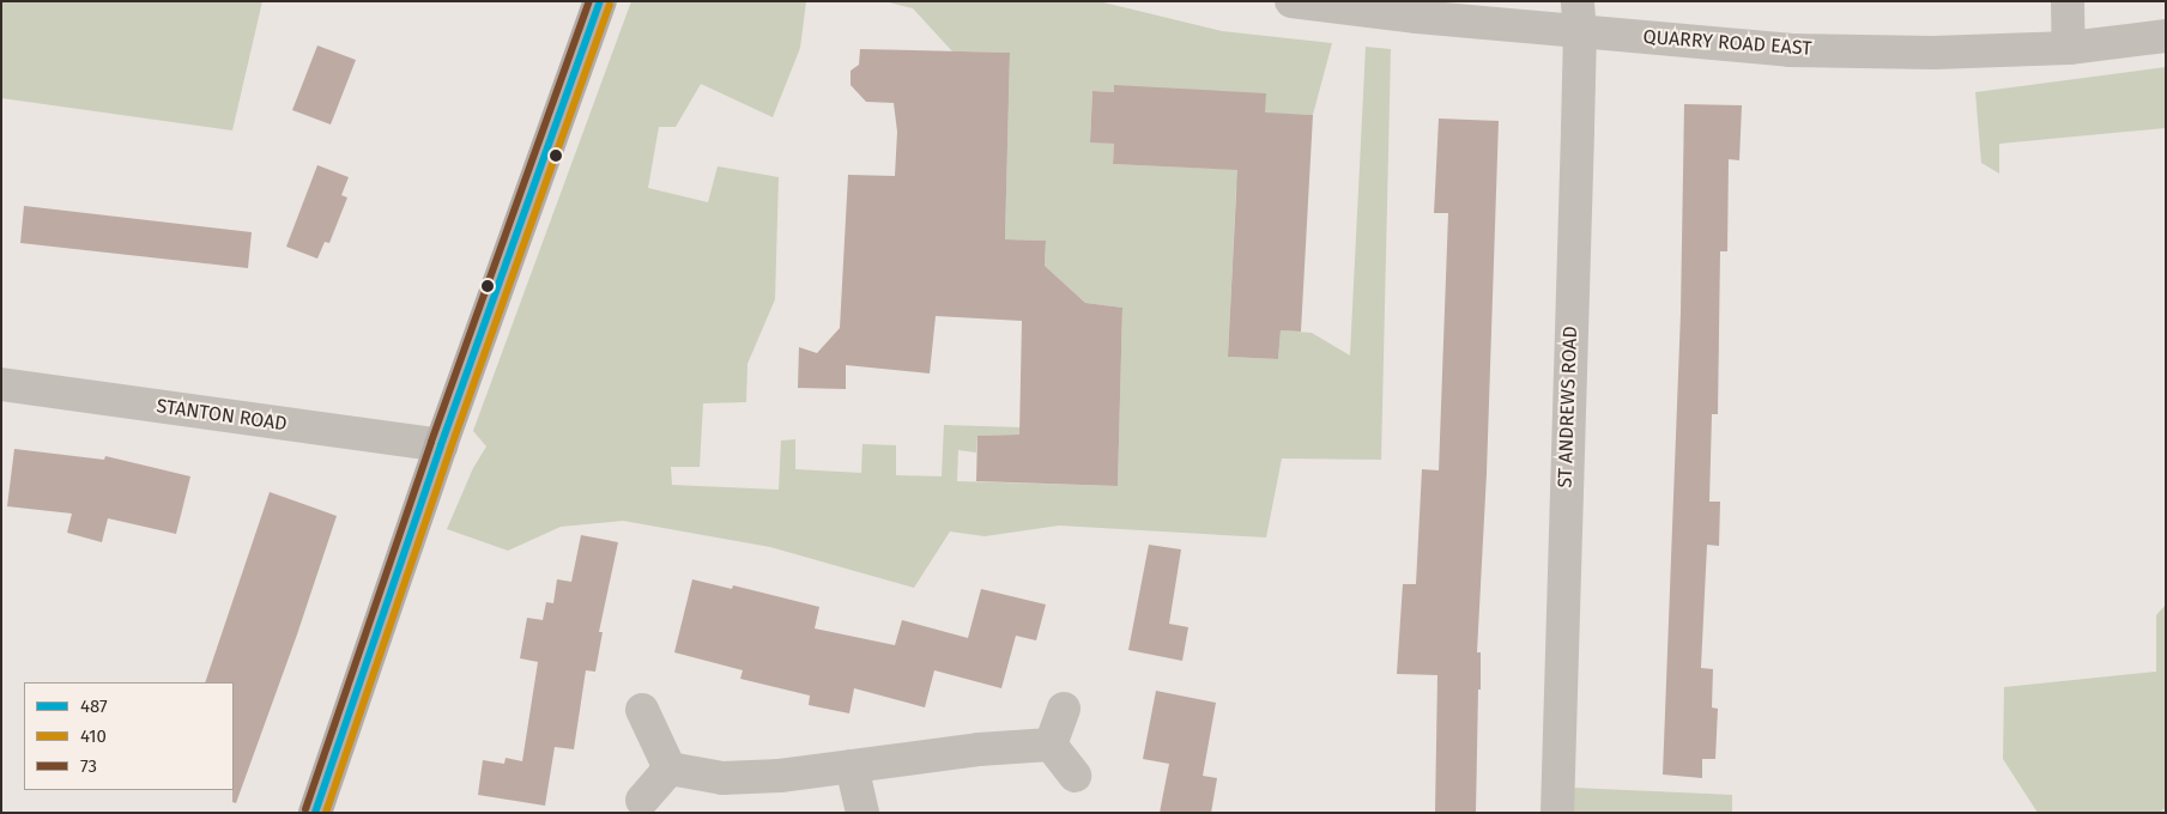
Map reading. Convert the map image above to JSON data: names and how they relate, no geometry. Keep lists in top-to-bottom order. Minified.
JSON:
{"streets":{"street":["QUARRY ROAD EAST","ST ANDREWS ROAD","STANTON ROAD"]},"crossings":[["QUARRY ROAD EAST","ST ANDREWS ROAD"]],"lines":["transit line 487","transit line 73","transit line 410"],"legend":["487","410","73"]}
